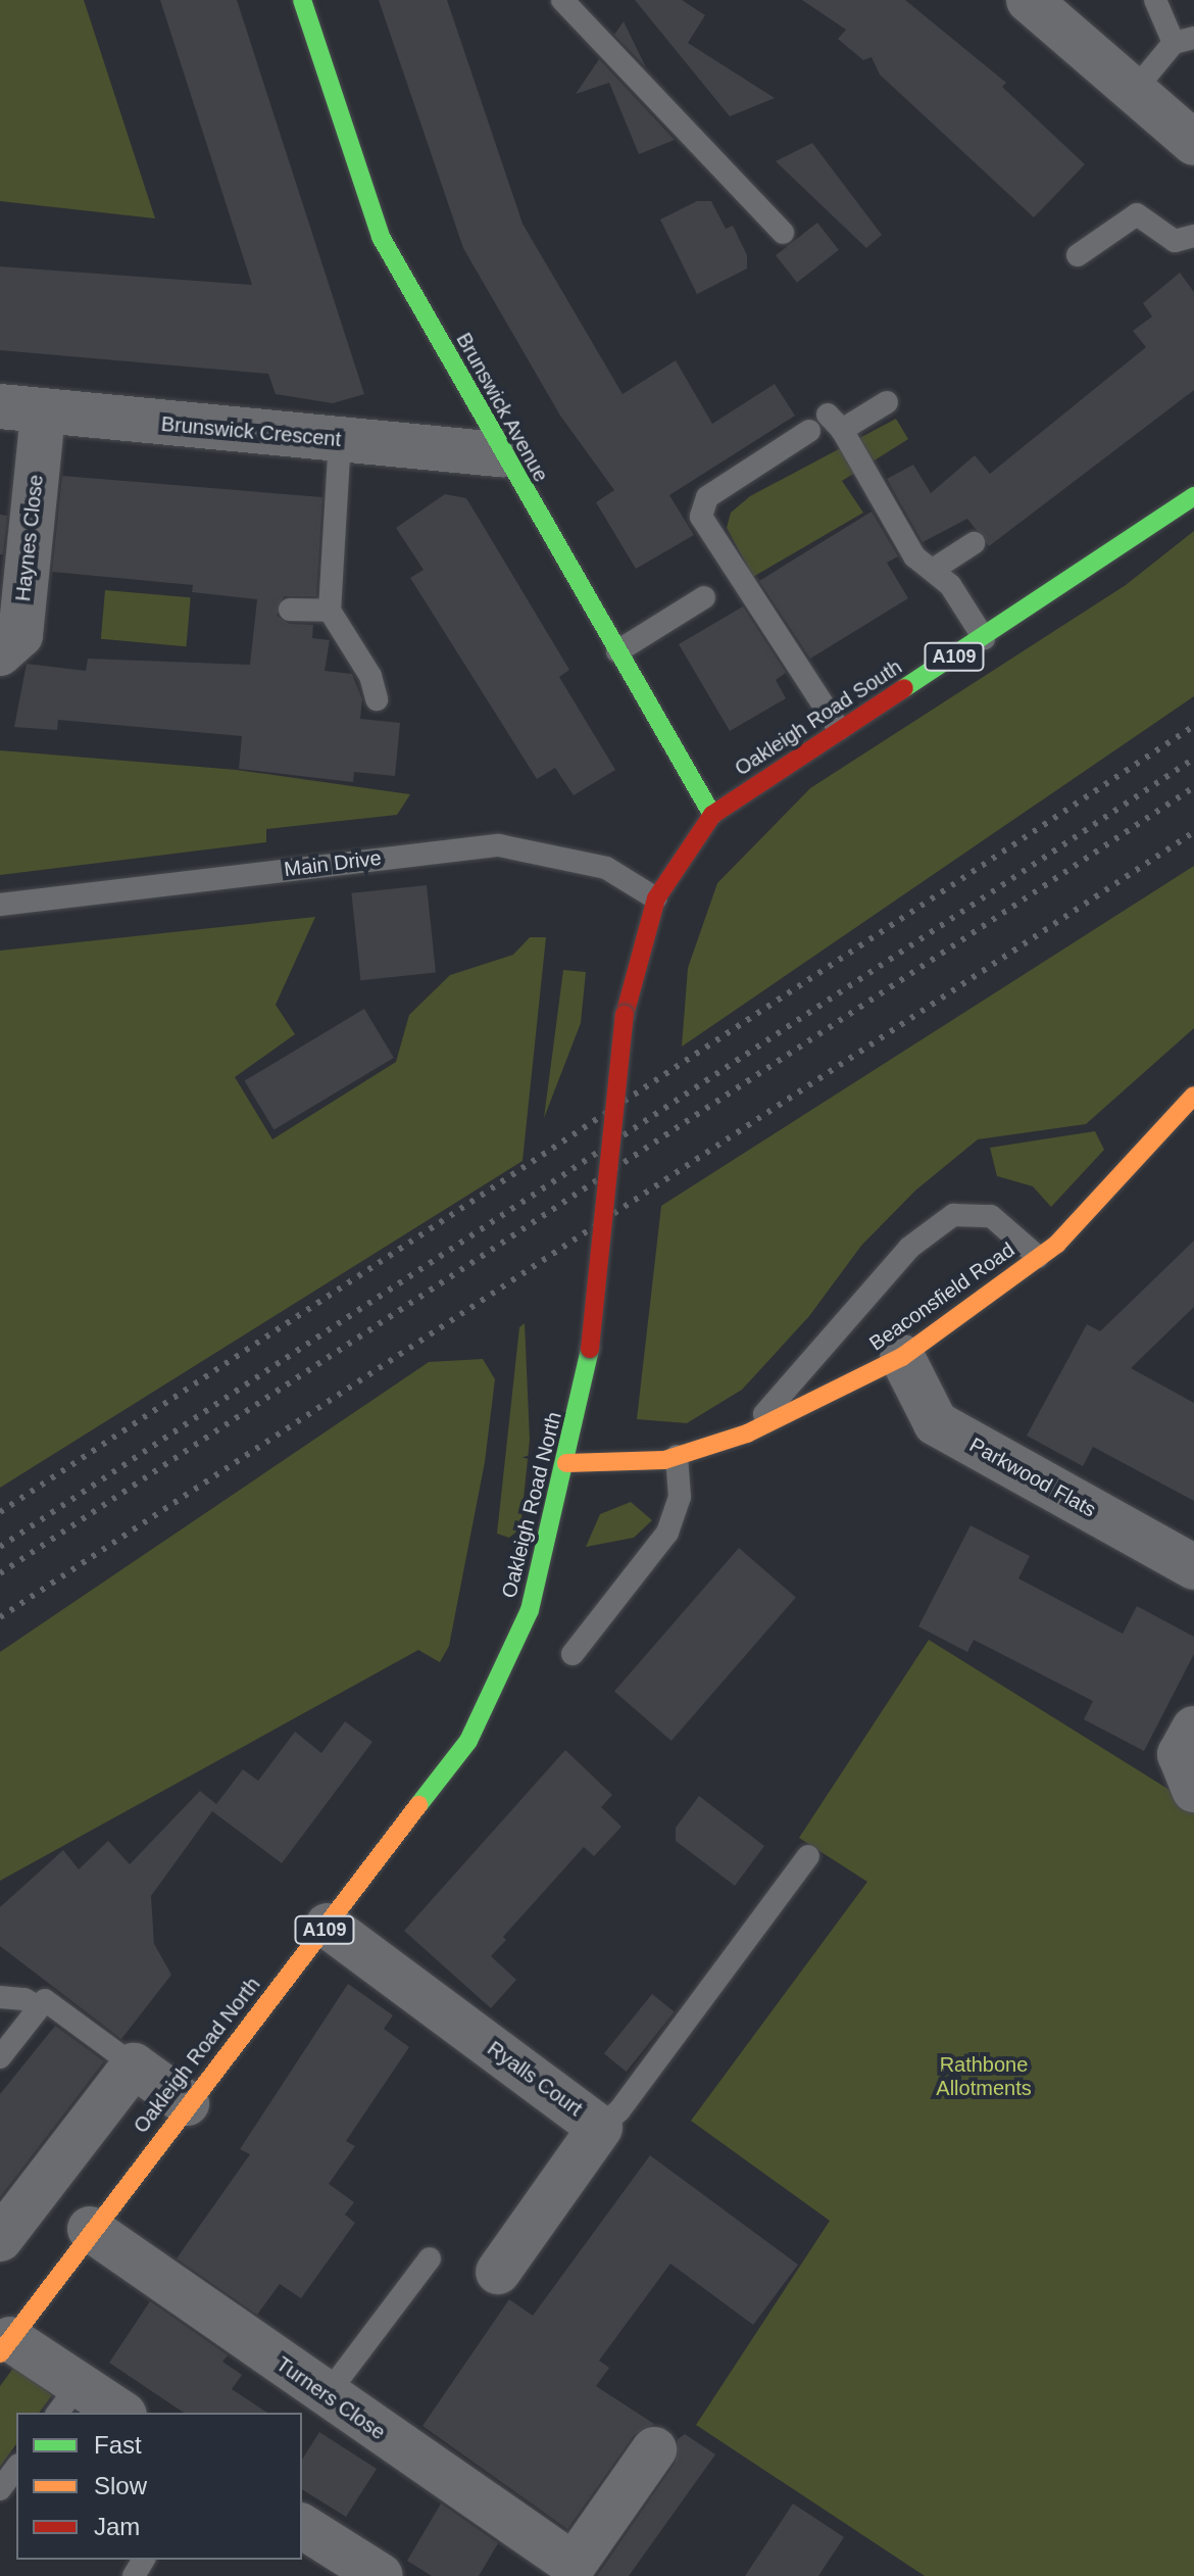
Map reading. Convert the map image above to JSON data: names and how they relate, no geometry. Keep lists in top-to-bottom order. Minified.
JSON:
{"streets":{"main road":["Brunswick Avenue","A109","Oakleigh Road South","Beaconsfield Road","Oakleigh Road North"],"street":["Brunswick Crescent","Haynes Close","Parkwood Flats","Ryalls Court","Turners Close"],"lane":["Main Drive"]},"crossings":[["Brunswick Avenue","Brunswick Crescent"],["Brunswick Avenue","Oakleigh Road South"],["Brunswick Avenue","Oakleigh Road North"],["Brunswick Crescent","Haynes Close"],["Oakleigh Road South","Oakleigh Road North"],["Main Drive","Oakleigh Road North"],["Beaconsfield Road","Parkwood Flats"],["Beaconsfield Road","Oakleigh Road North"],["Oakleigh Road North","Ryalls Court"],["Oakleigh Road North","Turners Close"]],"parks":["Rathbone Allotments"],"legend":["Fast","Slow","Jam"]}
